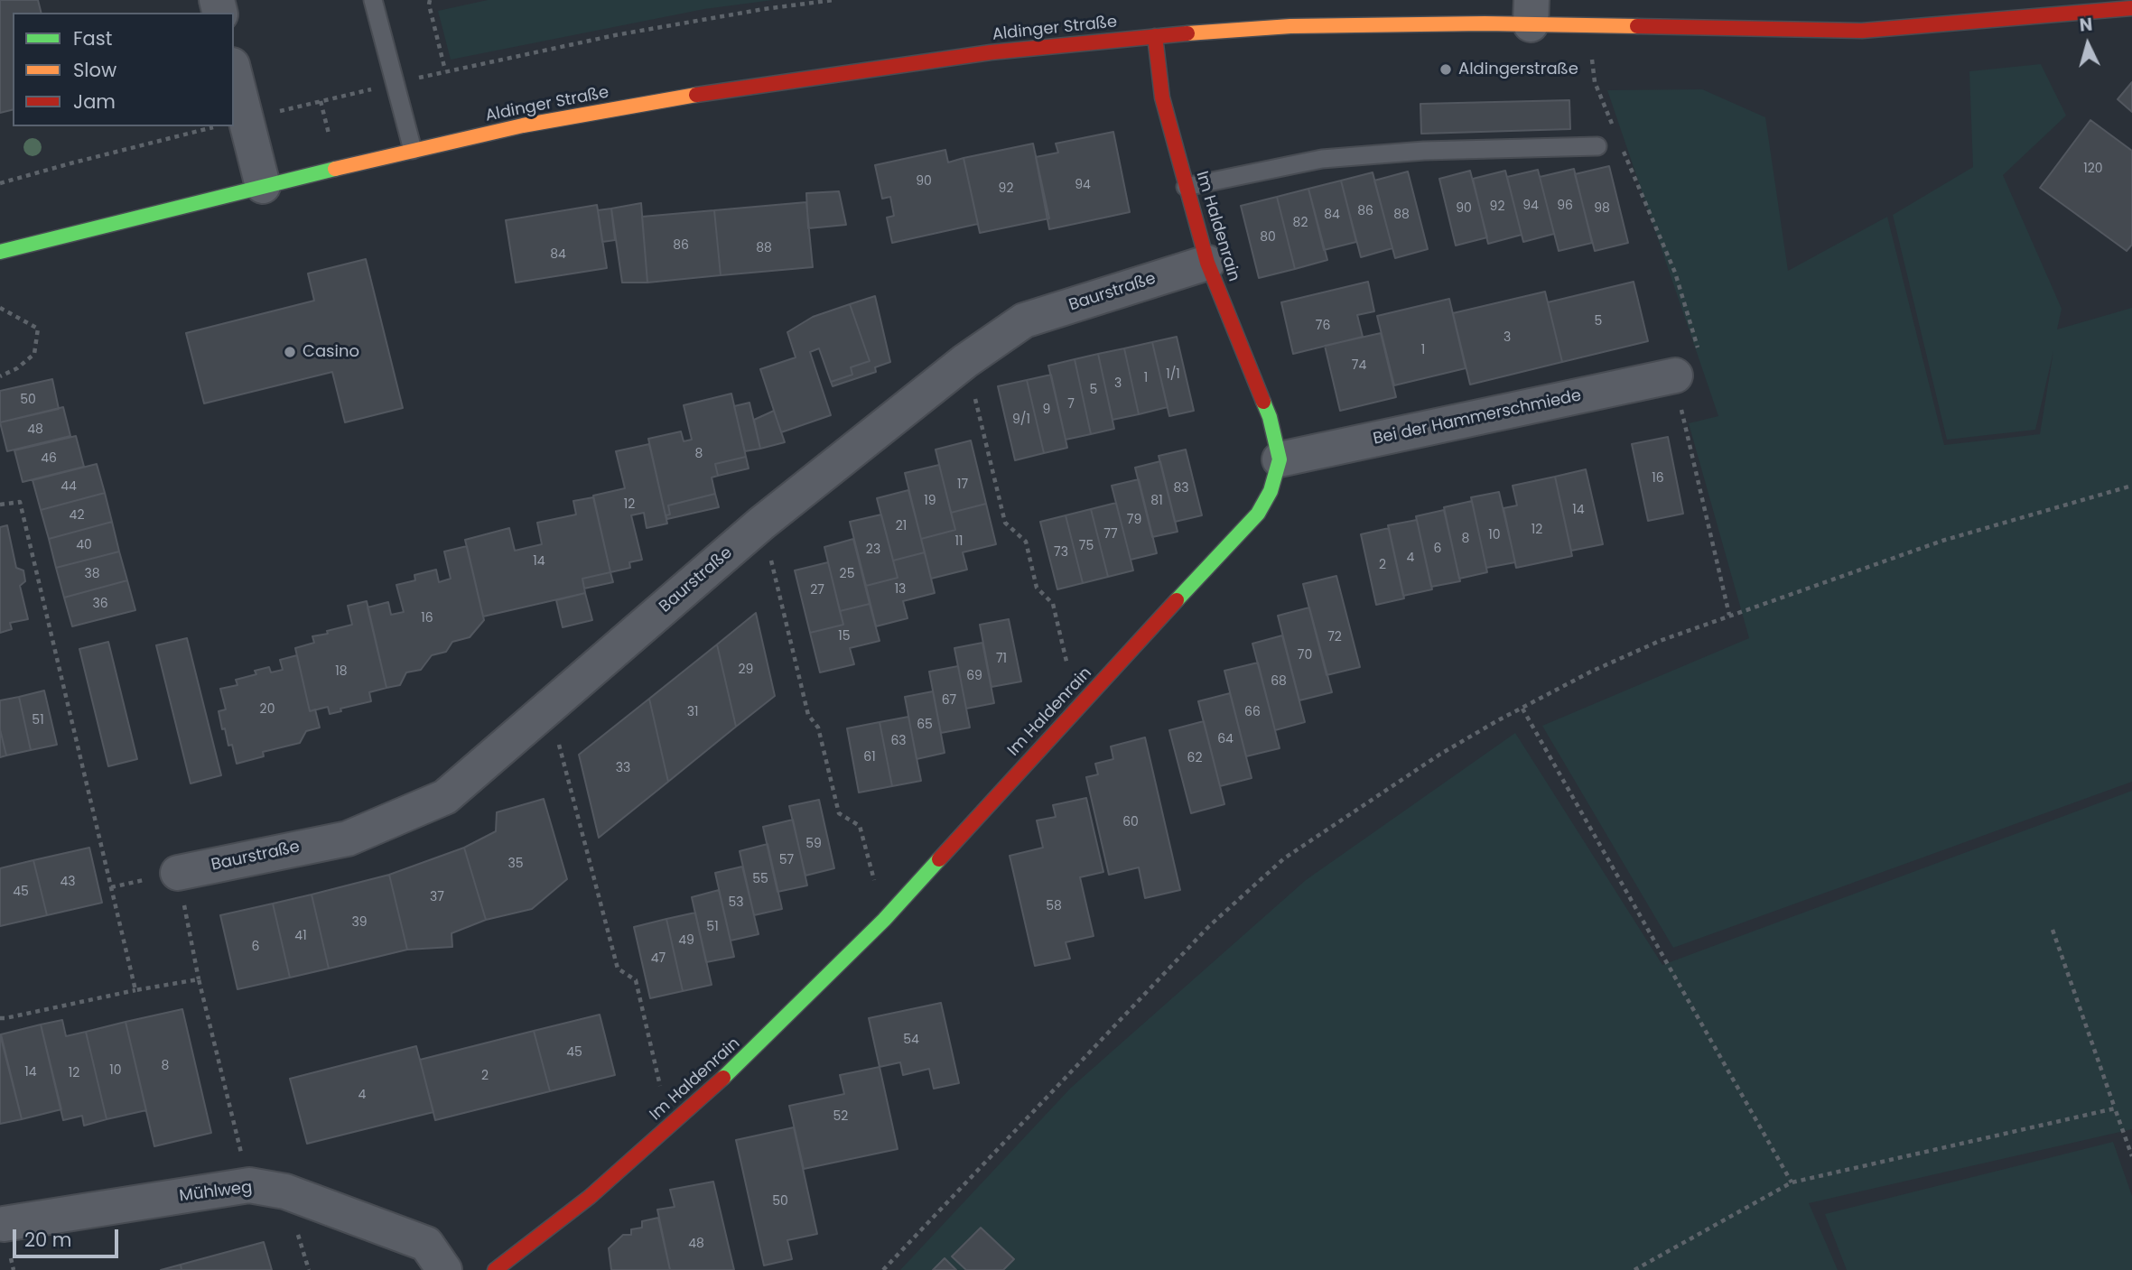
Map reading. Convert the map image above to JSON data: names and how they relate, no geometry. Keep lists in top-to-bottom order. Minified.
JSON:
{"streets":{"main road":["Aldinger Straße","Im Haldenrain"],"street":["Baurstraße","Bei der Hammerschmiede","Mühlweg"]},"crossings":[["Aldinger Straße","Im Haldenrain"],["Im Haldenrain","Baurstraße"],["Im Haldenrain","Bei der Hammerschmiede"]],"places":["Aldingerstraße","Casino"],"house_numbers":["120","90","94","92","94","96","92","90","98","86","84","88","82","80","86","88","84","5","76","3","1","74","1/1","1","3","5","50","7","9","9/1","48","8","46","16","17","44","83","19","81","12","14","42","79","21","12","77","10","8","11","40","75","6","23","73","4","14","2","38","25","13","27","36","16","15","72","70","71","29","18","69","68","67","20","31","66","51","65","64","63","61","62","33","60","59","57","35","55","43","45","37","53","58","39","51","41","49","6","47","54","45","8","10","14","12","2","4","52","50","48"],"legend":["Fast","Slow","Jam"],"scale_bar":"20 m","north":"top"}
